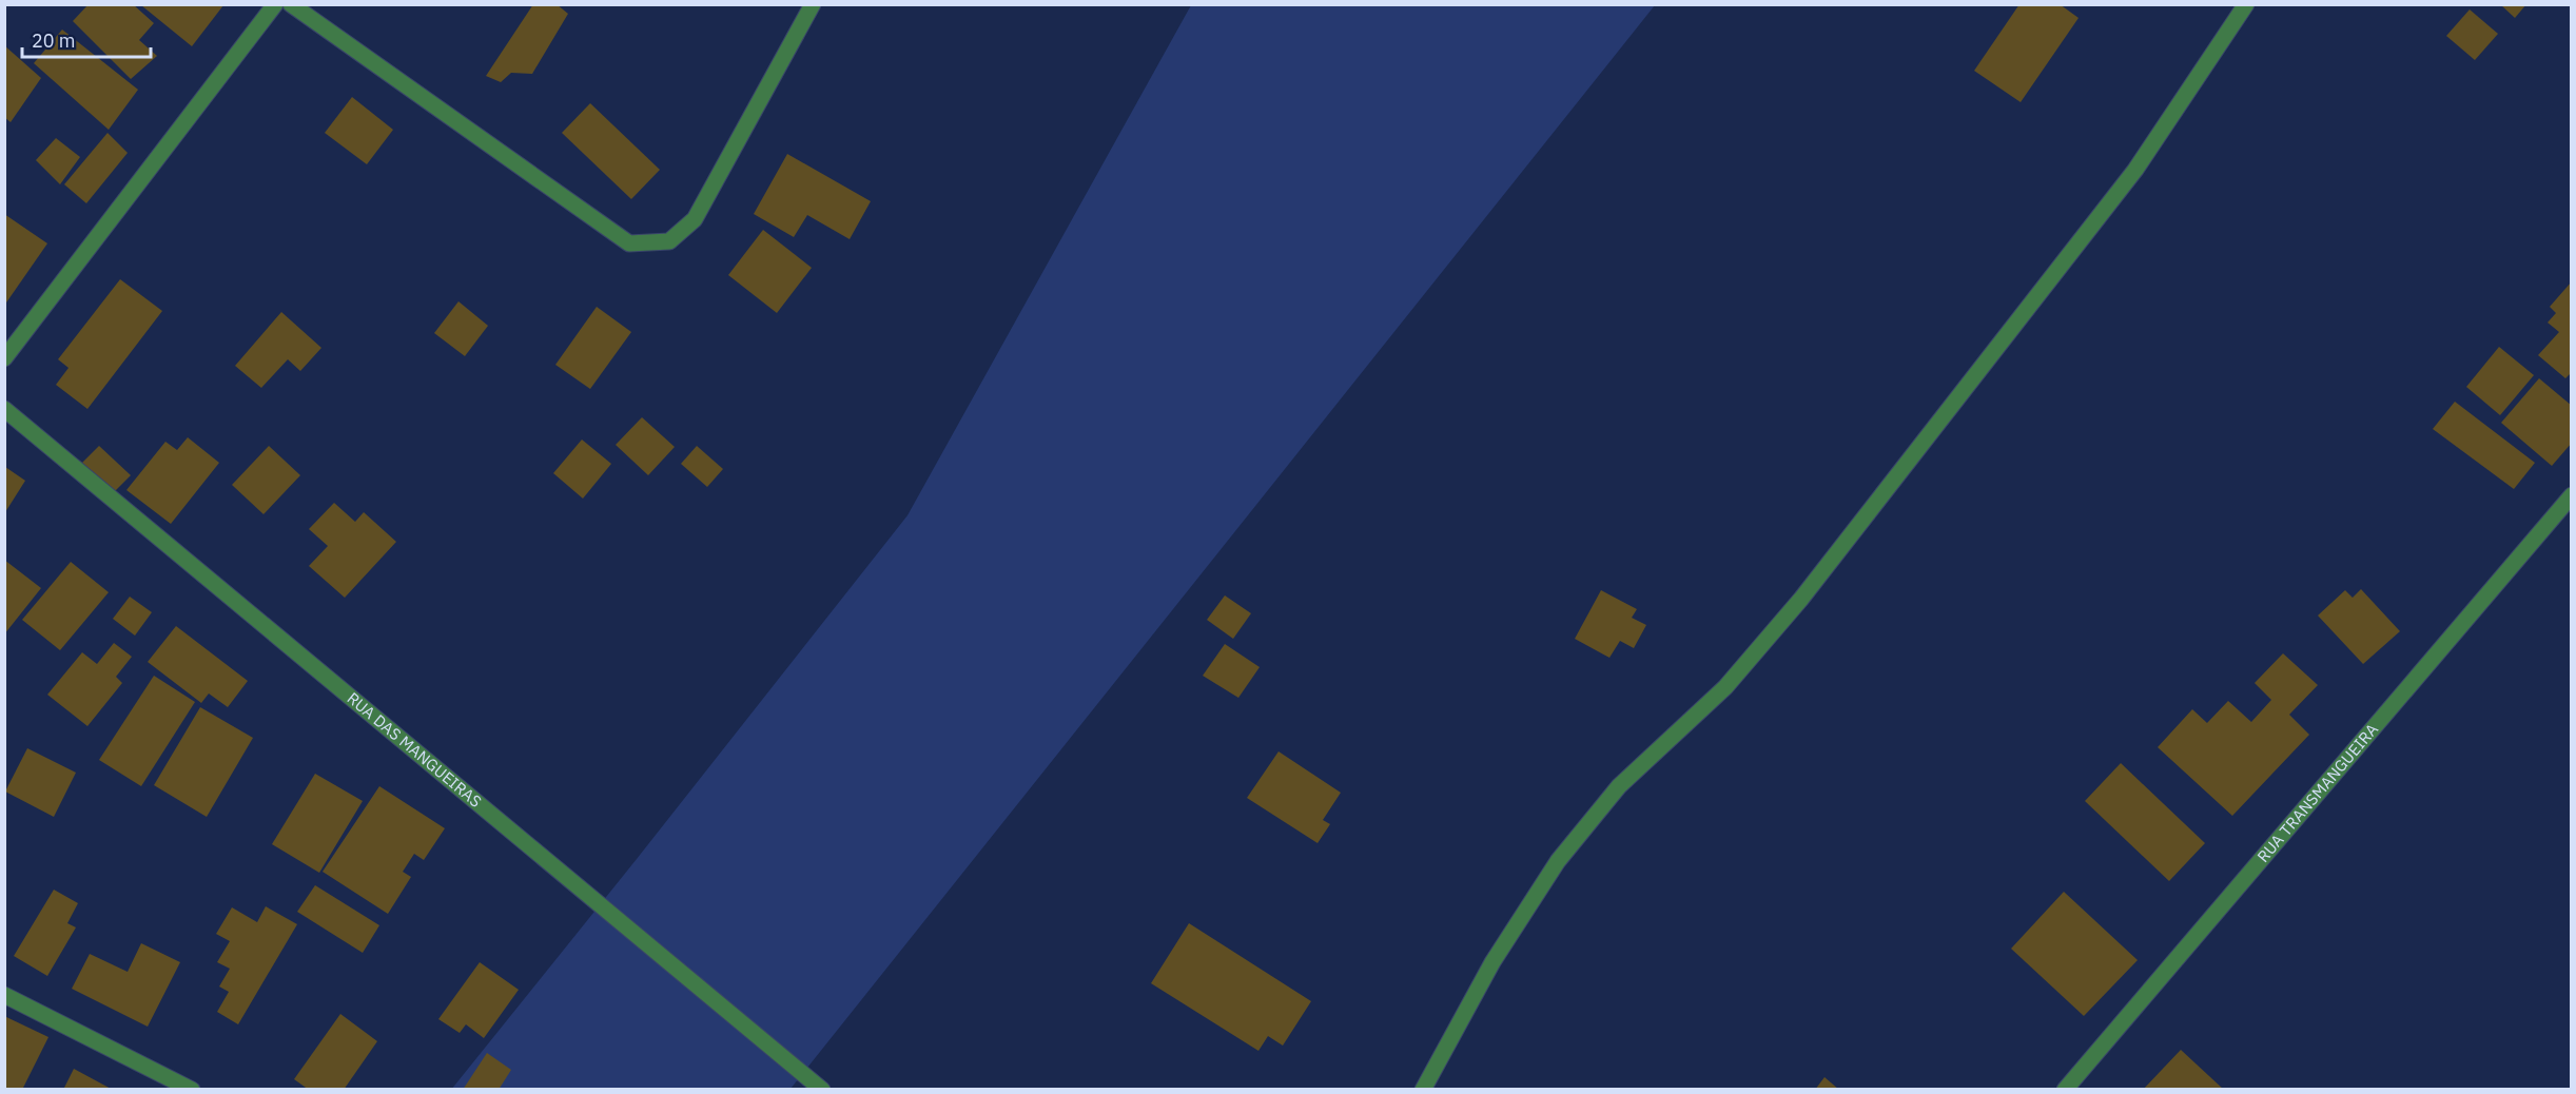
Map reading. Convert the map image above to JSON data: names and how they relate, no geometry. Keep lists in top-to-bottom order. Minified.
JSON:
{"streets":{"street":["RUA DAS MANGUEIRAS","RUA TRANSMANGUEIRA"]},"scale_bar":"20 m"}
